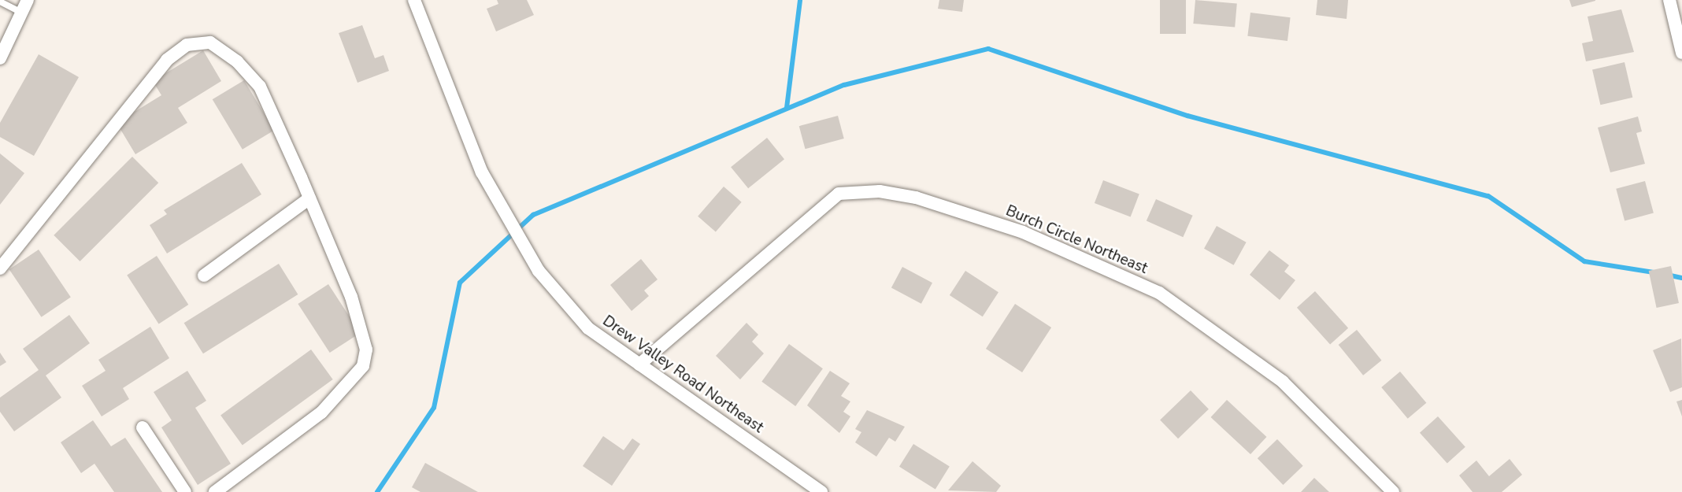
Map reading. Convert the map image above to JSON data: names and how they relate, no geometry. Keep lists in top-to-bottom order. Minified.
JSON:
{"streets":{"street":["Burch Circle Northeast","Drew Valley Road Northeast"]},"crossings":[["Burch Circle Northeast","Drew Valley Road Northeast"]]}
